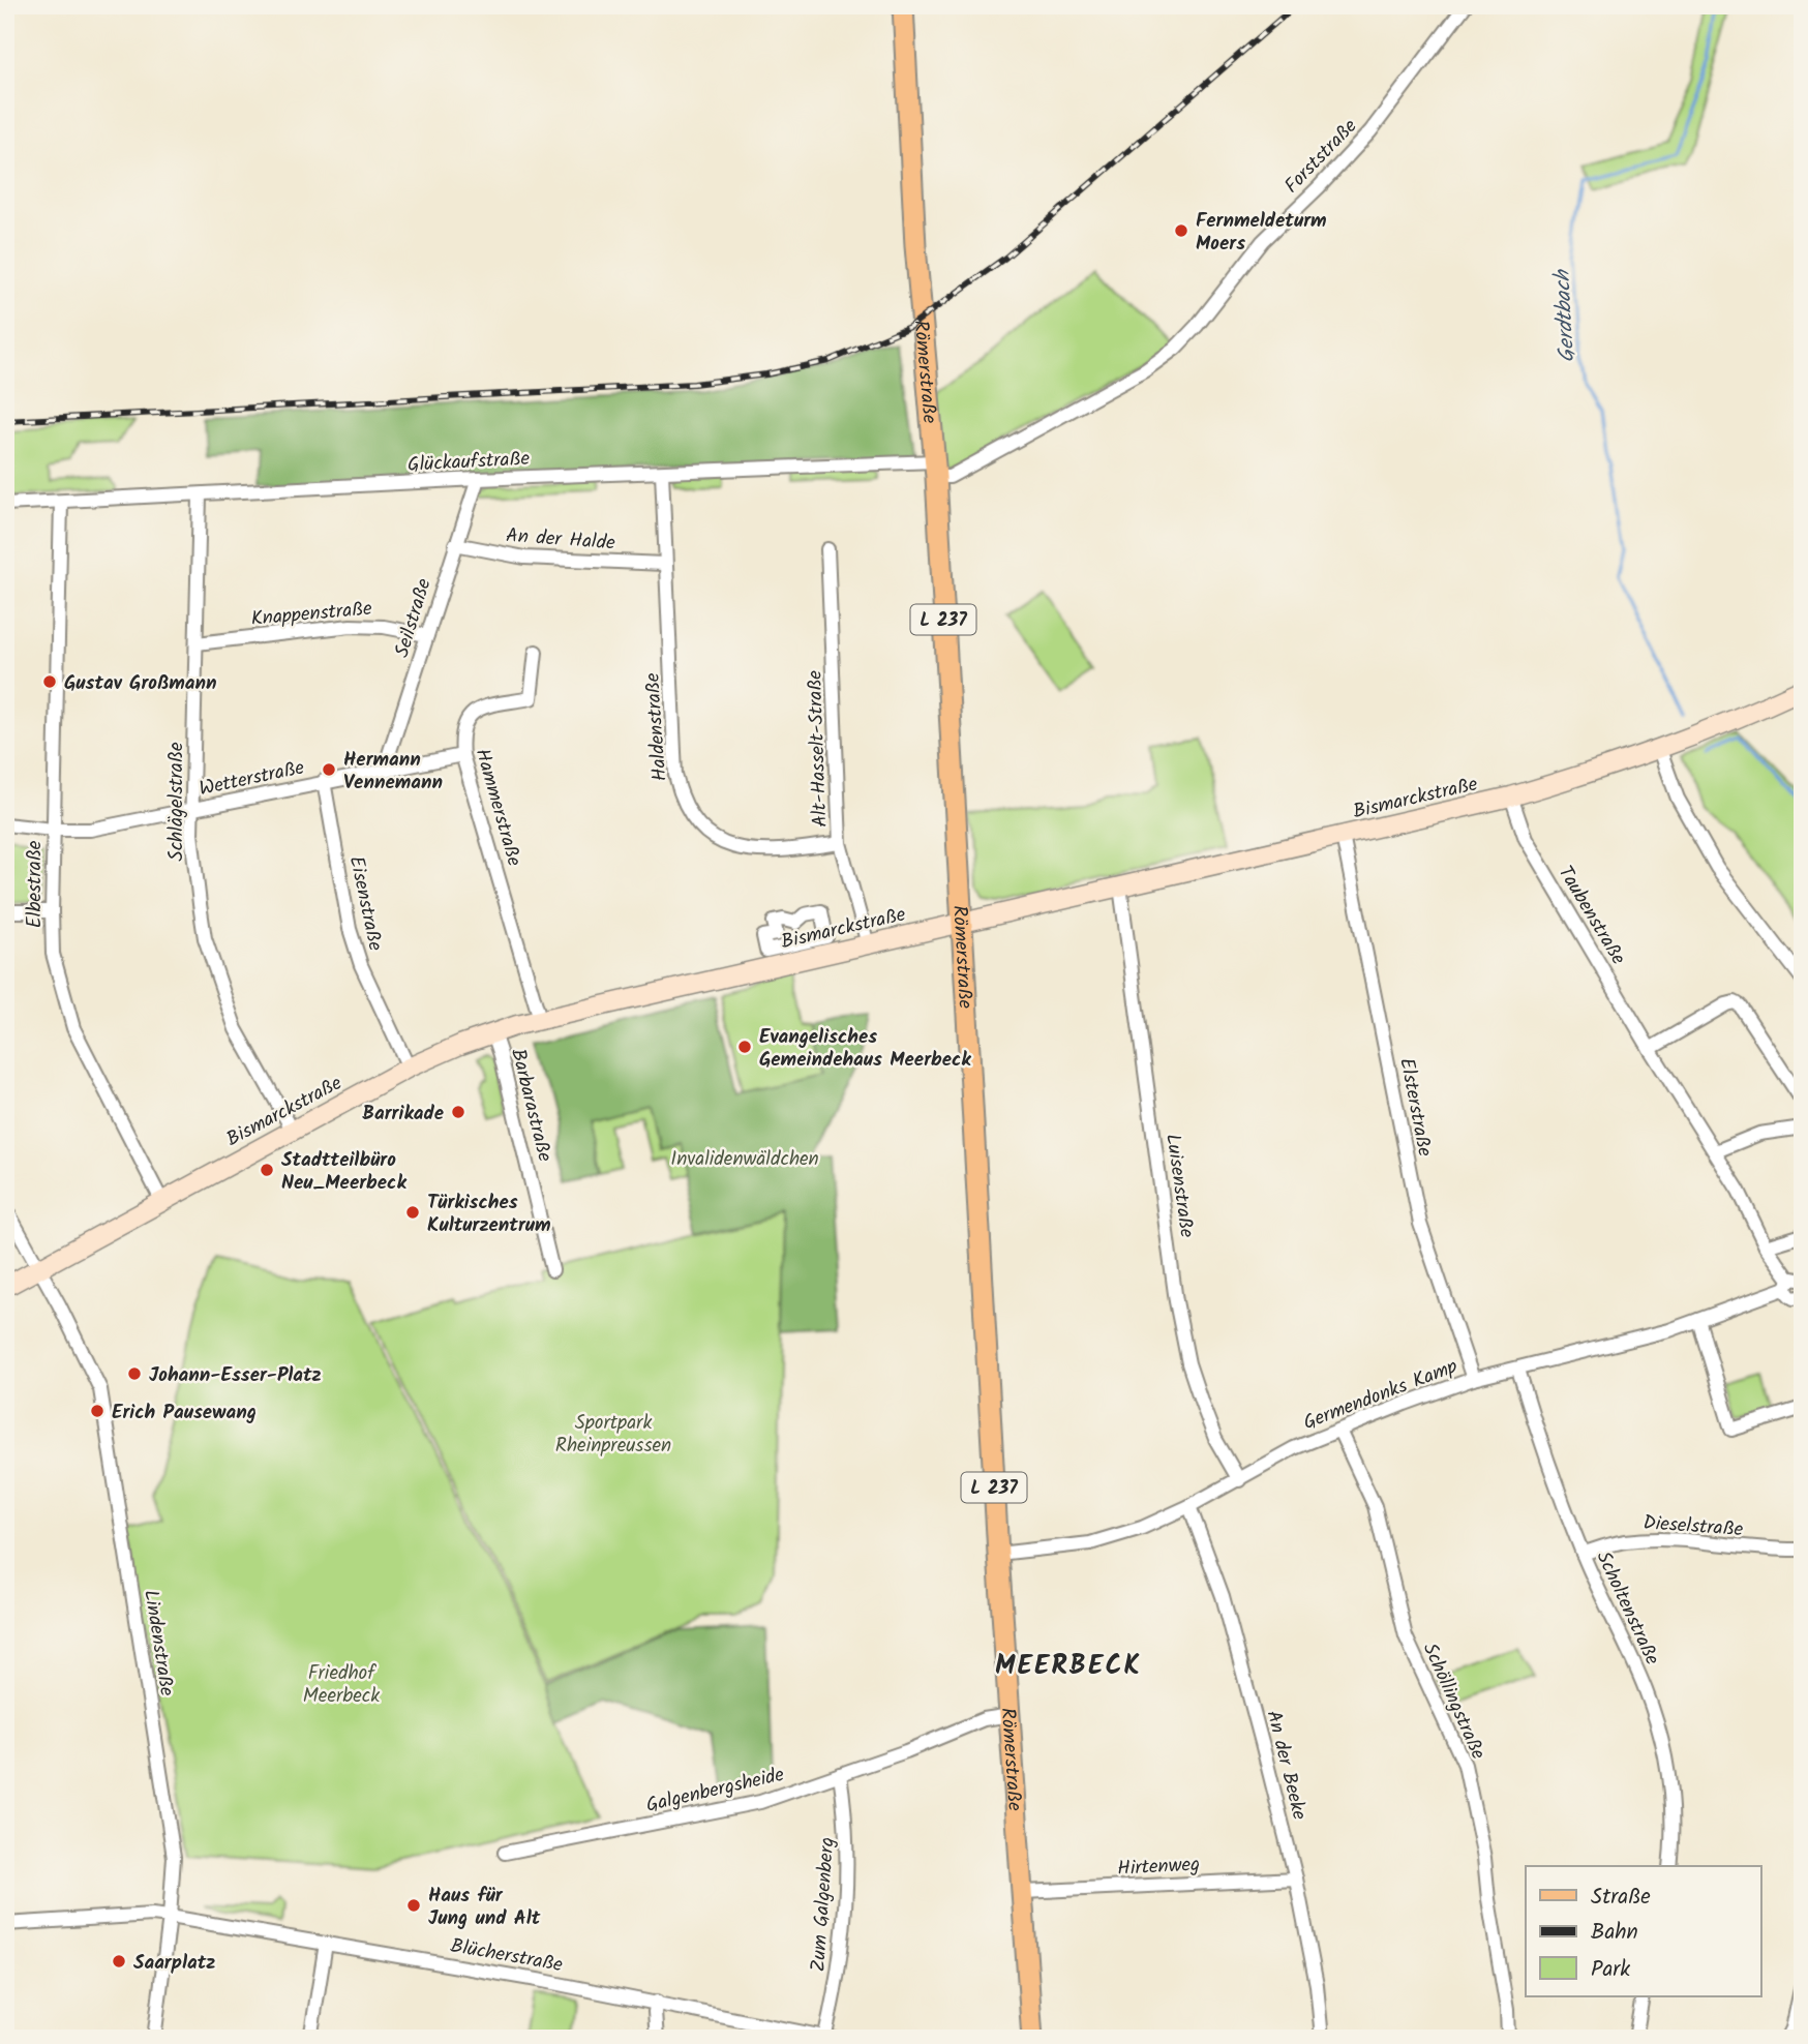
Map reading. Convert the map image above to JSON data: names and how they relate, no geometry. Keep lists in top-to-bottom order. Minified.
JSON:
{"streets":{"main road":["Römerstraße","L 237","Bismarckstraße"],"street":["Forststraße","Glückaufstraße","An der Halde","Knappenstraße","Seilstraße","Haldenstraße","Alt-Hasselt-Straße","Wetterstraße","Schlägelstraße","Hammerstraße","Elbestraße","Eisenstraße","Taubenstraße","Barbarastraße","Elsterstraße","Luisenstraße","Germendonks Kamp","Dieselstraße","Scholtenstraße","Lindenstraße","Schöllingstraße","An der Beeke","Galgenbergsheide","Hirtenweg","Zum Galgenberg","Blücherstraße"]},"crossings":[["Forststraße","Römerstraße"],["Forststraße","Glückaufstraße"],["Römerstraße","Glückaufstraße"],["Römerstraße","Bismarckstraße"],["Römerstraße","Germendonks Kamp"],["Römerstraße","Galgenbergsheide"],["Römerstraße","Hirtenweg"],["Glückaufstraße","Seilstraße"],["Glückaufstraße","Haldenstraße"],["Glückaufstraße","Schlägelstraße"],["Glückaufstraße","Elbestraße"],["An der Halde","Seilstraße"],["An der Halde","Haldenstraße"],["Knappenstraße","Seilstraße"],["Knappenstraße","Schlägelstraße"],["Seilstraße","Wetterstraße"],["Haldenstraße","Alt-Hasselt-Straße"],["Alt-Hasselt-Straße","Bismarckstraße"],["Wetterstraße","Schlägelstraße"],["Wetterstraße","Hammerstraße"],["Wetterstraße","Elbestraße"],["Wetterstraße","Eisenstraße"],["Bismarckstraße","Schlägelstraße"],["Bismarckstraße","Hammerstraße"],["Bismarckstraße","Elbestraße"],["Bismarckstraße","Eisenstraße"],["Bismarckstraße","Taubenstraße"],["Bismarckstraße","Barbarastraße"],["Bismarckstraße","Elsterstraße"],["Bismarckstraße","Luisenstraße"],["Bismarckstraße","Lindenstraße"],["Taubenstraße","Germendonks Kamp"],["Elsterstraße","Germendonks Kamp"],["Luisenstraße","Germendonks Kamp"],["Germendonks Kamp","Scholtenstraße"],["Germendonks Kamp","Schöllingstraße"],["Germendonks Kamp","An der Beeke"],["Dieselstraße","Scholtenstraße"],["Lindenstraße","Blücherstraße"],["An der Beeke","Hirtenweg"],["Galgenbergsheide","Zum Galgenberg"],["Zum Galgenberg","Blücherstraße"]],"districts":["MEERBECK"],"water":["Gerdtbach"],"parks":["Invalidenwäldchen","Sportpark Rheinpreussen","Friedhof Meerbeck"],"places":["Fernmeldeturm Moers","Gustav Großmann","Hermann Vennemann","Evangelisches Gemeindehaus Meerbeck","Barrikade","Stadtteilbüro Neu_Meerbeck","Türkisches Kulturzentrum","Johann-Esser-Platz","Erich Pausewang","Haus für Jung und Alt","Saarplatz"],"legend":["Straße","Bahn","Park"]}
